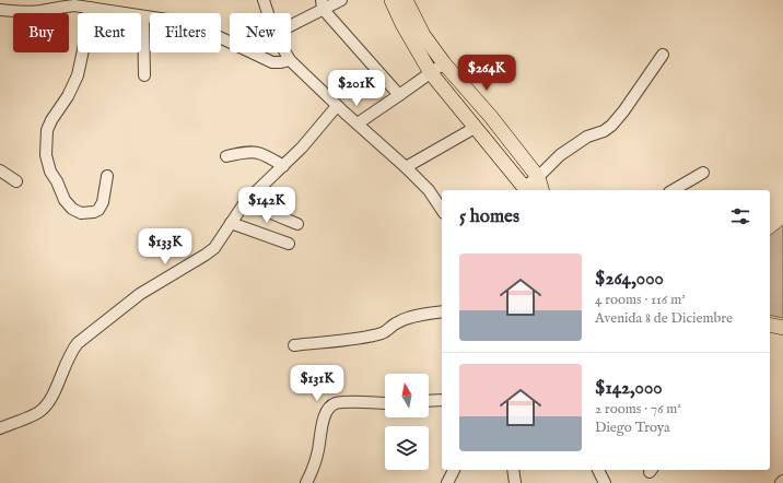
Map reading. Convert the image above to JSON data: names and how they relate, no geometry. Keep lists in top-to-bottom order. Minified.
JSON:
{"north":"top","page":{"chip":["Buy","Rent","Filters","New"],"price":["$264K","$201K","$142K","$133K","$131K"],"heading":"5 homes","list":[{"name":"$264,000","note":"4 rooms · 116 m² · Avenida 8 de Diciembre"},{"name":"$142,000","note":"2 rooms · 76 m² · Diego Troya"}]}}
